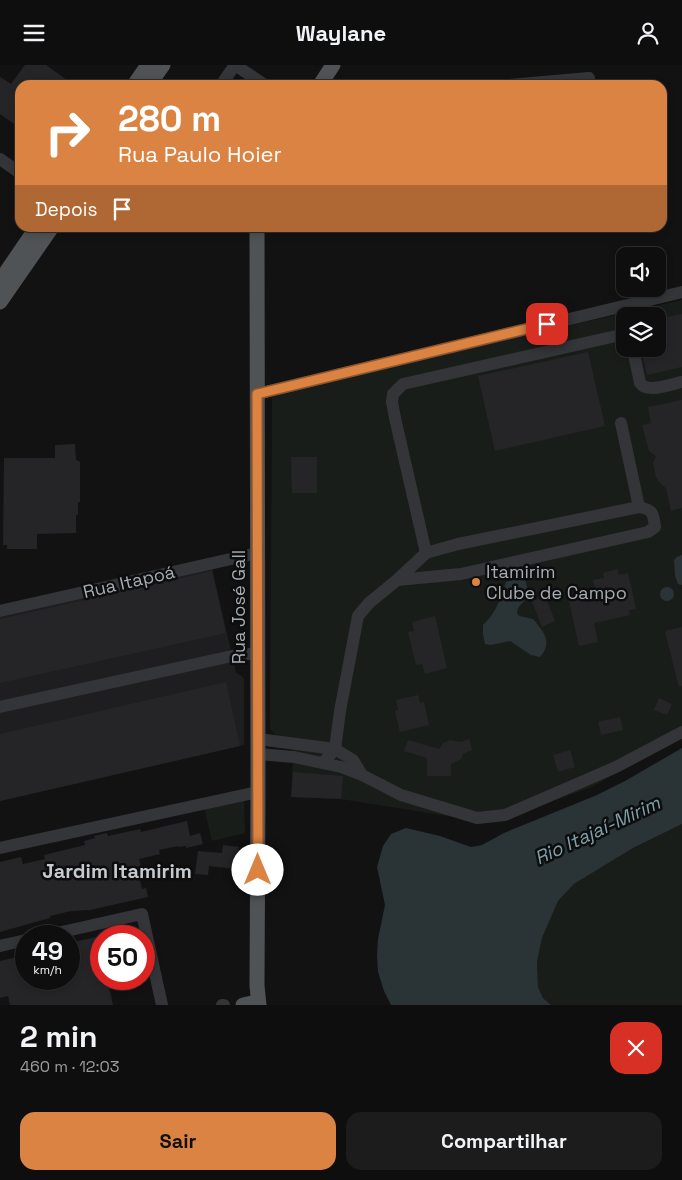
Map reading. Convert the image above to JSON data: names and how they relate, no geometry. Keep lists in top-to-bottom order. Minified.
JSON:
{"streets":{"main road":["Rua José Gall"],"street":["Rua Itapoá"]},"crossings":[["Rua Itapoá","Rua José Gall"]],"districts":["Jardim Itamirim"],"water":["Rio Itajaí-Mirim"],"places":["Itamirim Clube de Campo"],"page":{"header":"Waylane","turn":["280 m","Rua Paulo Hoier"],"then":"Depois","speed":"49 km/h","limit":"50","heading":["2 min","460 m · 12:03"],"buttons":["Sair","Compartilhar"]}}
